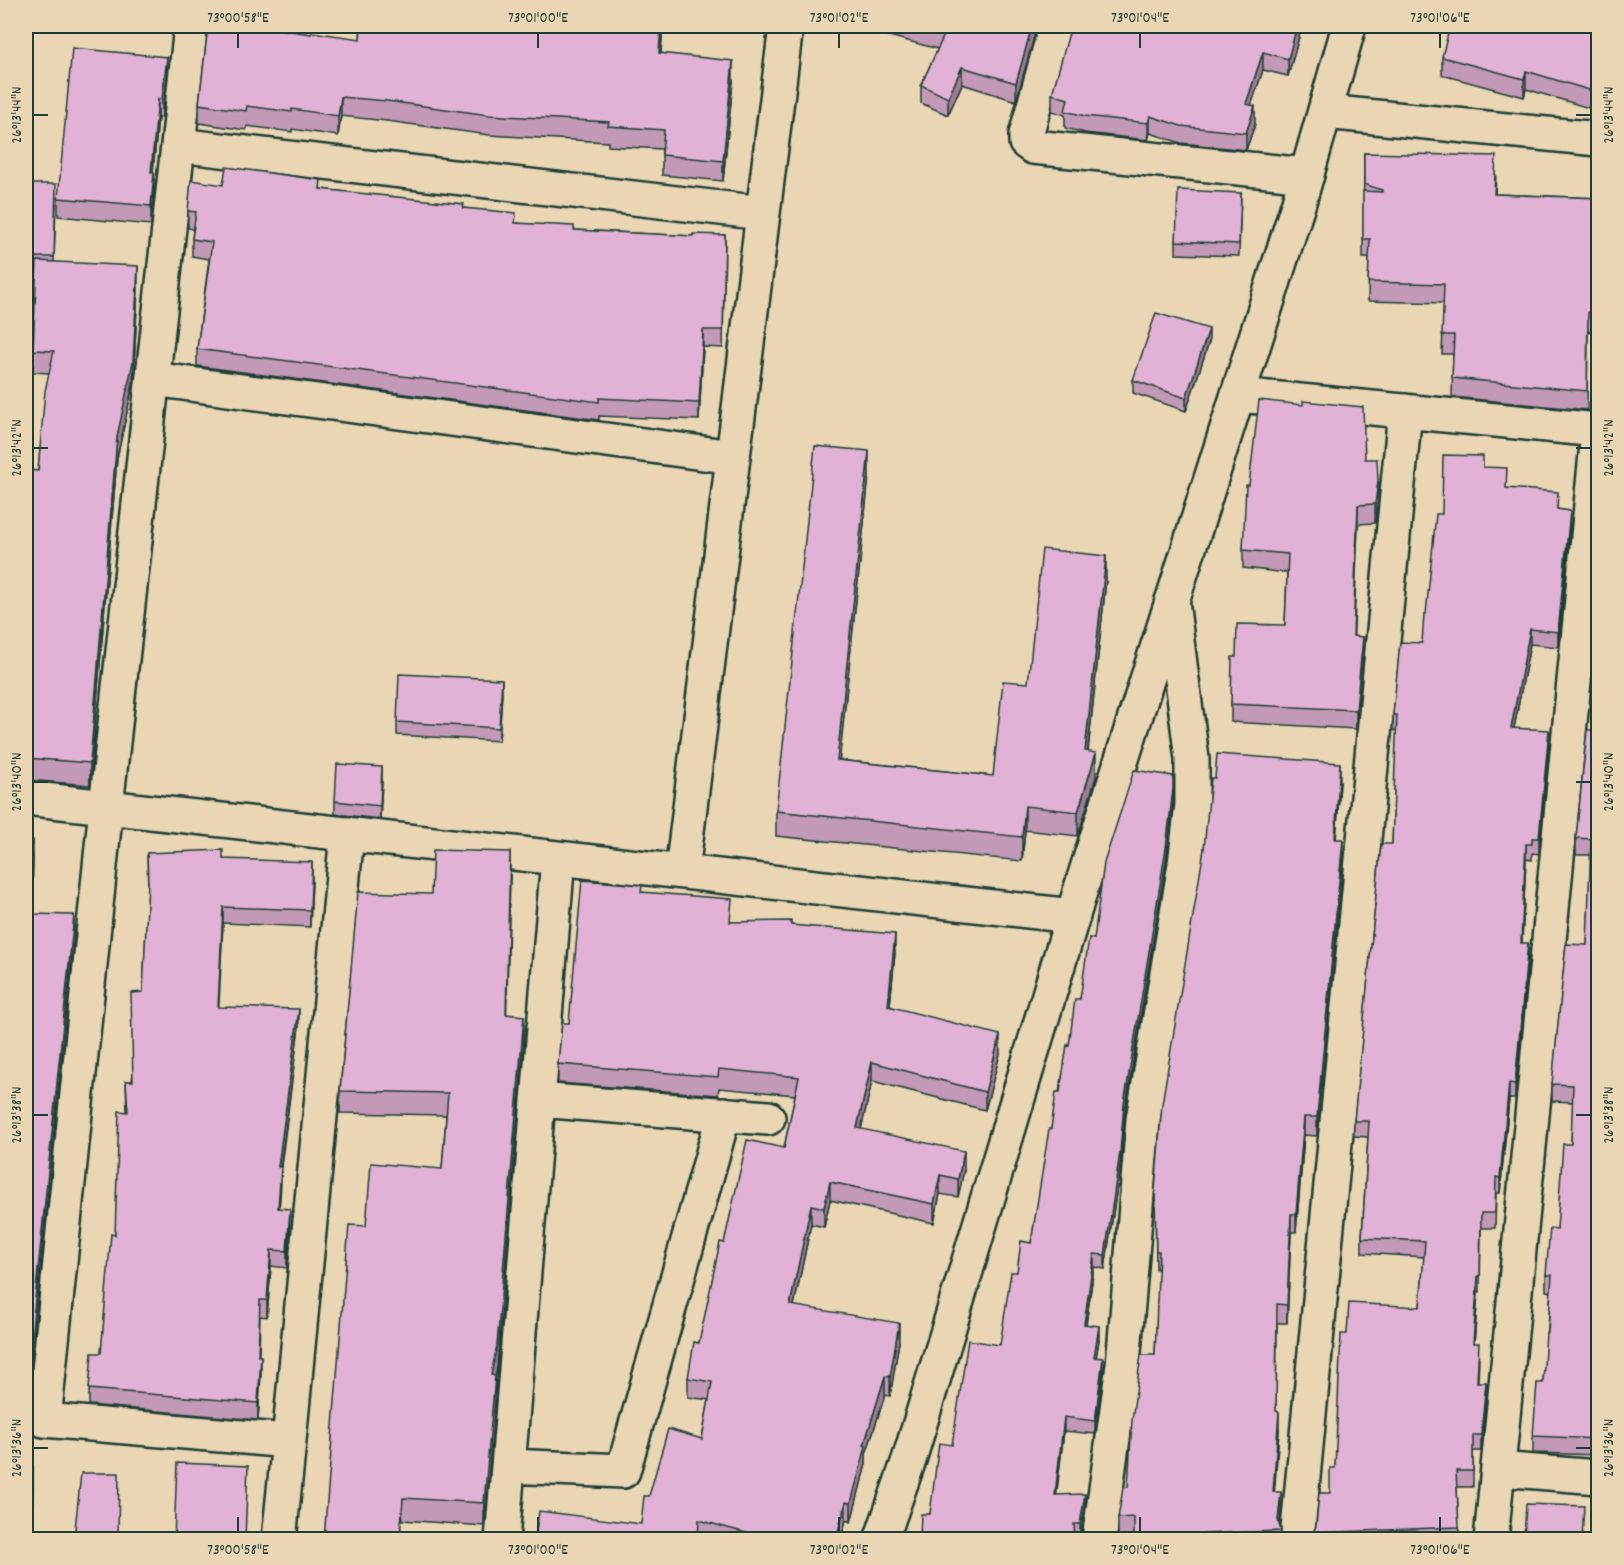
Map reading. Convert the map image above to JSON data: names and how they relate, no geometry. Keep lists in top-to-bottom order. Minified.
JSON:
{"coordinates":["73°00'58\"E","73°01'00\"E","73°01'02\"E","73°01'04\"E","73°01'06\"E","26°13'44\"N","26°13'42\"N","26°13'40\"N","26°13'38\"N","26°13'36\"N"]}
